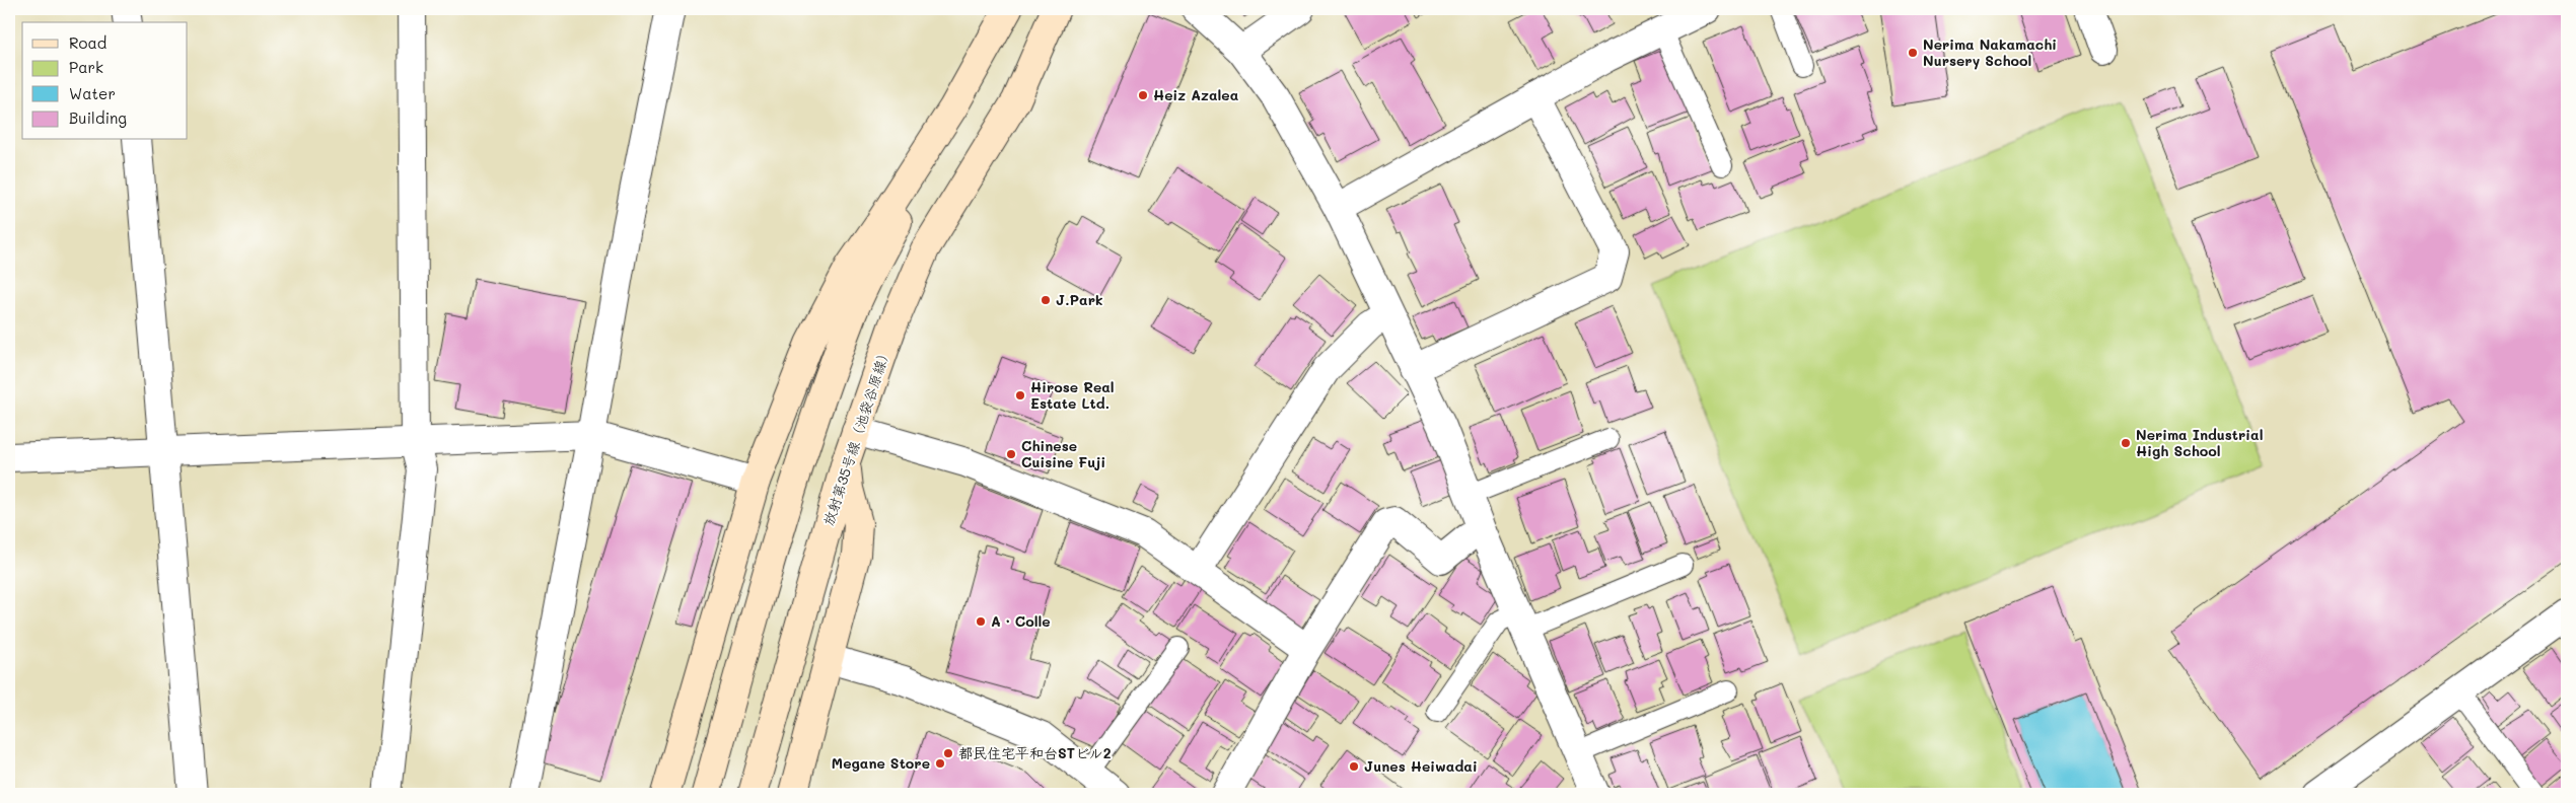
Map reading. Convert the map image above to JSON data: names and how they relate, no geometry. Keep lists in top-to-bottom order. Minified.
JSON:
{"streets":{"main road":["放射第35号線（池袋谷原線）"]},"places":["Nerima Nakamachi Nursery School","Heiz Azalea","J.Park","Hirose Real Estate Ltd.","Nerima Industrial High School","Chinese Cuisine Fuji","A・Colle","都民住宅平和台STビル2","Megane Store","Junes Heiwadai"],"legend":["Road","Park","Water","Building"]}
